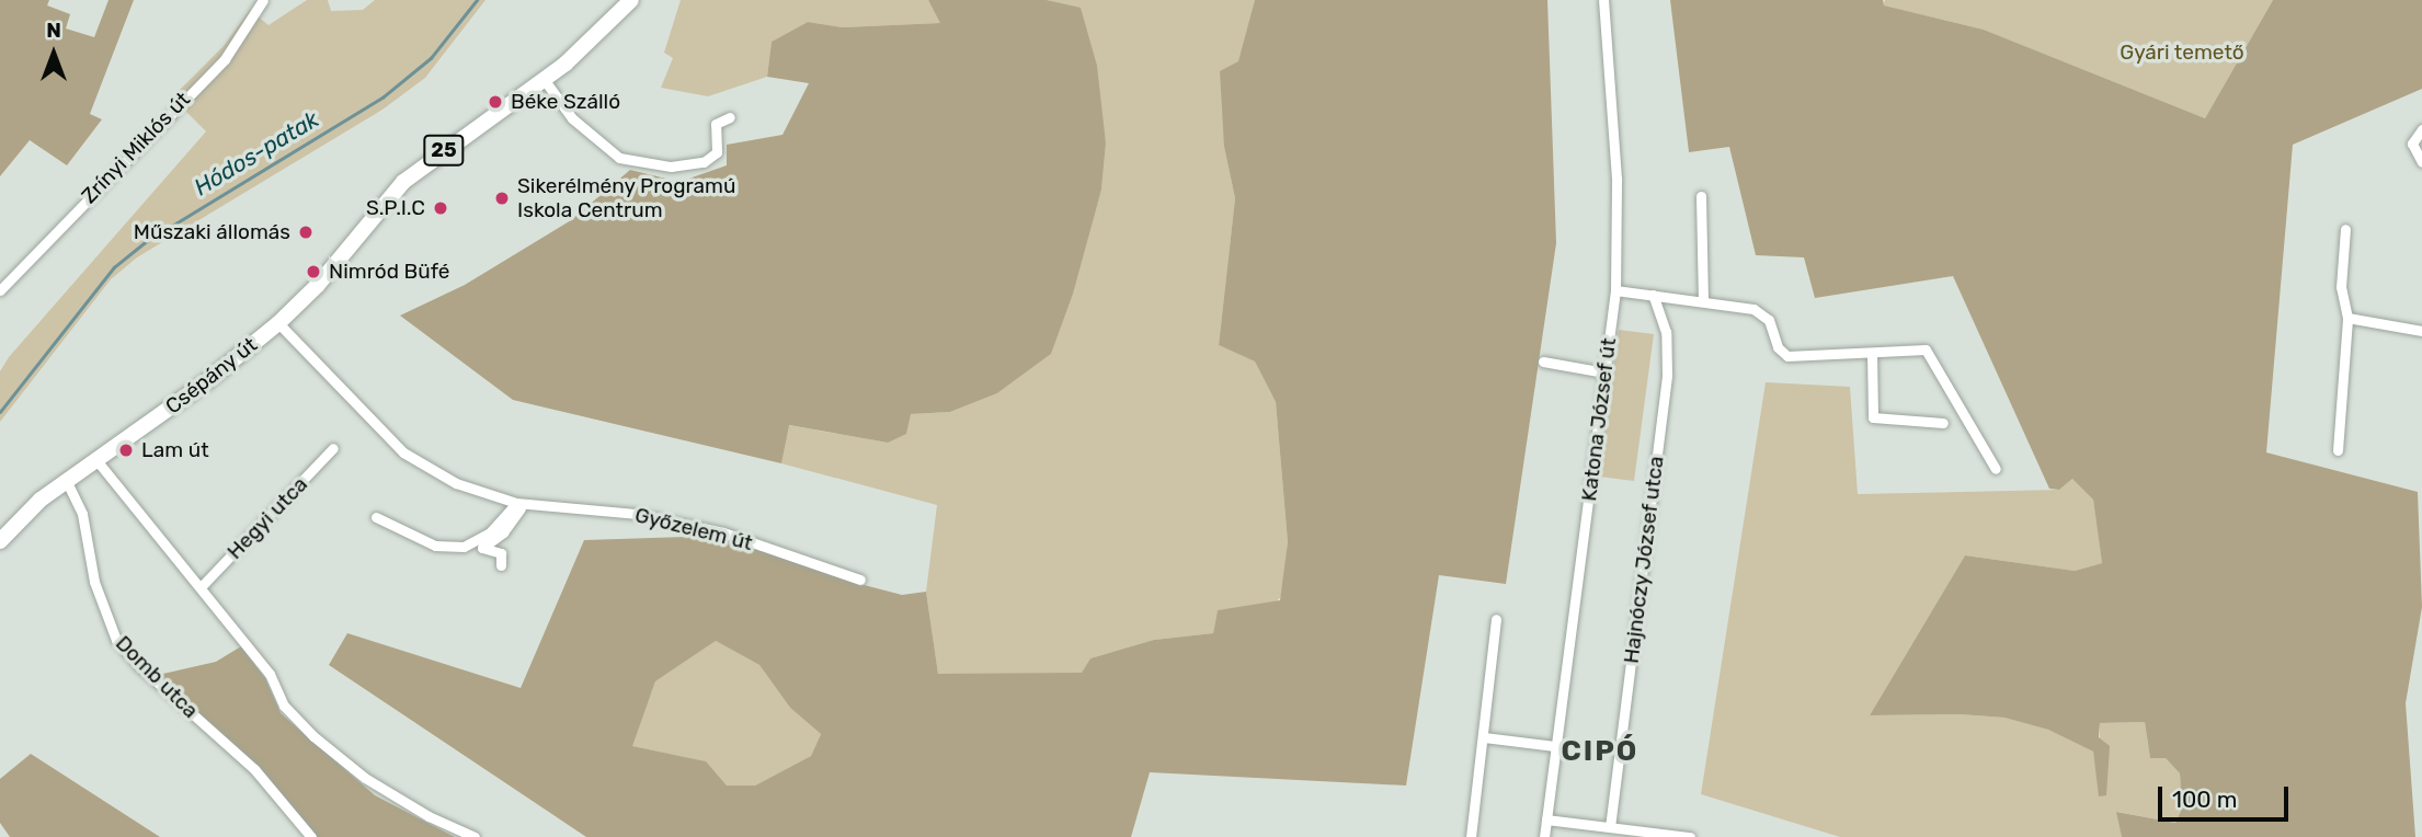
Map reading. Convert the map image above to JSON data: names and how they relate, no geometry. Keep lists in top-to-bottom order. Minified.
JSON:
{"streets":{"main road":["25","Csépány út"],"street":["Zrínyi Miklós út","Katona József út","Hegyi utca","Győzelem út","Hajnóczy József utca","Domb utca"]},"crossings":[["25","Csépány út"],["25","Győzelem út"],["Csépány út","Győzelem út"],["Csépány út","Domb utca"]],"districts":["CIPÓ"],"water":["Hódos-patak"],"parks":["Gyári temető"],"places":["Béke Szálló","Sikerélmény Programú Iskola Centrum","S.P.I.C","Műszaki állomás","Nimród Büfé","Lam út"],"scale_bar":"100 m","north":"top"}
